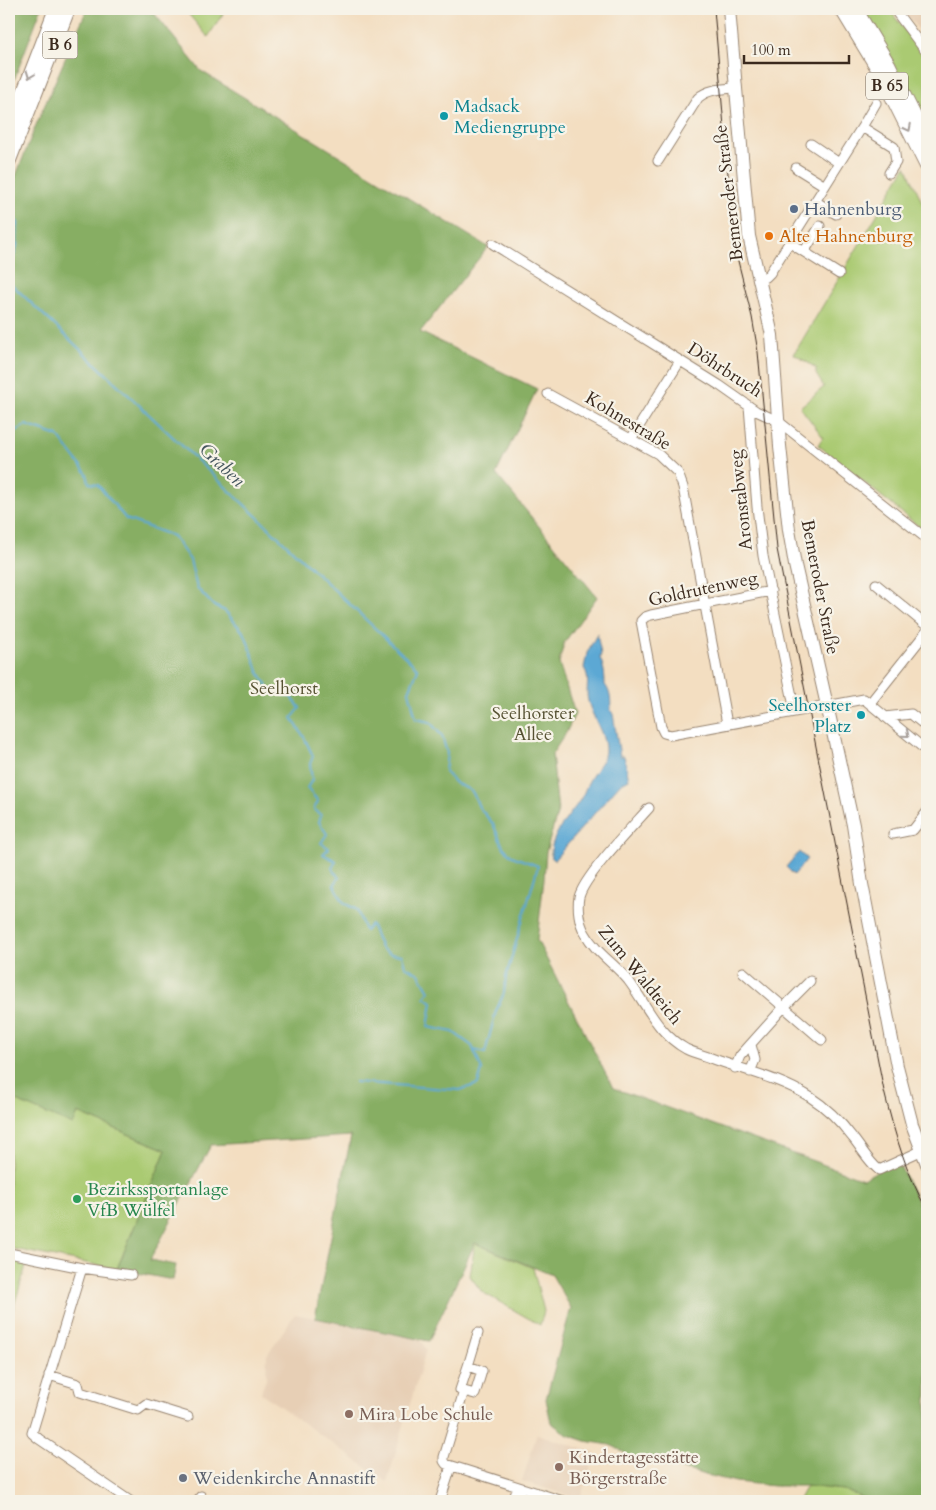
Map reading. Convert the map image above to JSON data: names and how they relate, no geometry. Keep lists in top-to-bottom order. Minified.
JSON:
{"streets":{"highway":["B 6","B 65"],"main road":["Bemeroder Straße"],"street":["Döhrbruch","Kohnestraße","Aronstabweg","Goldrutenweg","Zum Waldteich"]},"crossings":[["Bemeroder Straße","Döhrbruch"],["Bemeroder Straße","Zum Waldteich"],["Döhrbruch","Aronstabweg"],["Kohnestraße","Goldrutenweg"],["Aronstabweg","Goldrutenweg"]],"water":["Graben"],"parks":["Seelhorst","Seelhorster Allee"],"places":["Madsack Mediengruppe","Hahnenburg","Alte Hahnenburg","Seelhorster Platz","Bezirkssportanlage VfB Wülfel","Mira Lobe Schule","Kindertagesstätte Börgerstraße","Weidenkirche Annastift"],"scale_bar":"100 m"}
